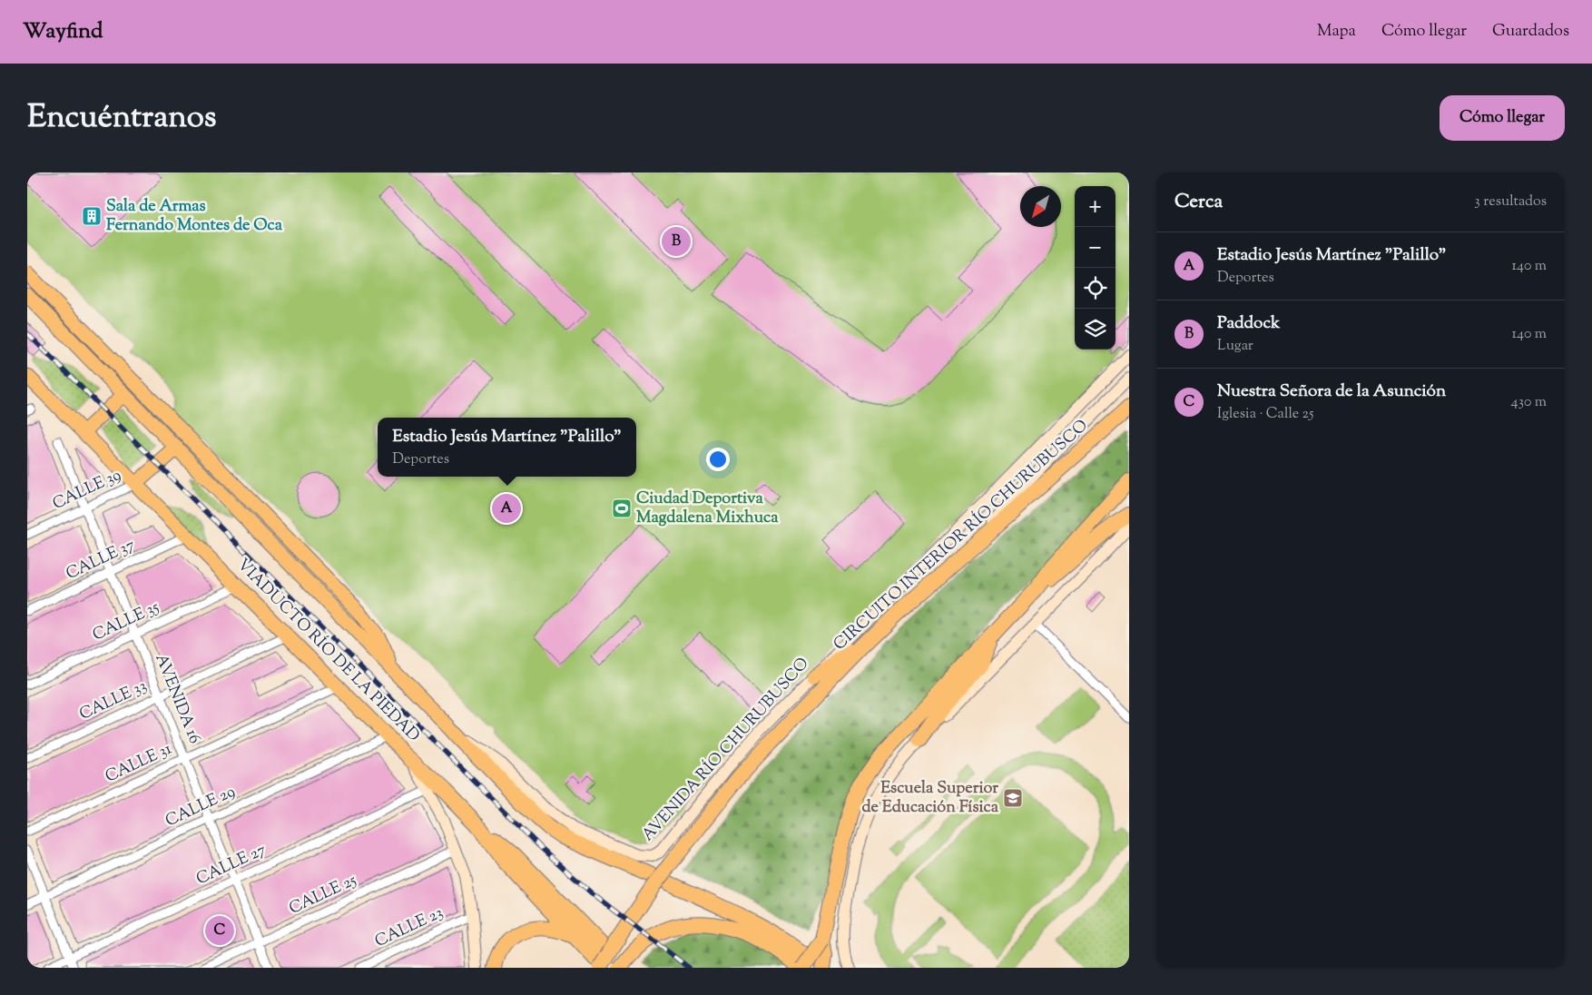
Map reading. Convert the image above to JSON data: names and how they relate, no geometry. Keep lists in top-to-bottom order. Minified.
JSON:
{"streets":{"highway":["CIRCUITO INTERIOR RÍO CHURUBUSCO","VIADUCTO RÍO DE LA PIEDAD"],"main road":["AVENIDA RÍO CHURUBUSCO"],"street":["CALLE 39","CALLE 37","CALLE 35","AVENIDA 16","CALLE 33","CALLE 31","CALLE 29","CALLE 27","CALLE 25","CALLE 23"]},"crossings":[["CALLE 39","VIADUCTO RÍO DE LA PIEDAD"],["CALLE 39","AVENIDA 16"],["CIRCUITO INTERIOR RÍO CHURUBUSCO","VIADUCTO RÍO DE LA PIEDAD"],["CALLE 37","VIADUCTO RÍO DE LA PIEDAD"],["CALLE 37","AVENIDA 16"],["CALLE 35","VIADUCTO RÍO DE LA PIEDAD"],["CALLE 35","AVENIDA 16"],["VIADUCTO RÍO DE LA PIEDAD","CALLE 33"],["VIADUCTO RÍO DE LA PIEDAD","AVENIDA RÍO CHURUBUSCO"],["VIADUCTO RÍO DE LA PIEDAD","CALLE 31"],["VIADUCTO RÍO DE LA PIEDAD","CALLE 29"],["AVENIDA 16","CALLE 33"],["AVENIDA 16","CALLE 31"],["AVENIDA 16","CALLE 29"],["AVENIDA 16","CALLE 27"],["AVENIDA 16","CALLE 25"]],"places":{"building":["Sala de Armas Fernando Montes de Oca"],"sports":["Ciudad Deportiva Magdalena Mixhuca"],"school or university":["Escuela Superior de Educación Física"]},"north":"bottom left","page":{"header":"Wayfind","nav":["Mapa","Cómo llegar","Guardados"],"title":"Encuéntranos","buttons":"Cómo llegar","heading":["Cerca","3 resultados"],"map_buttons":["+","−"],"pins":["B","A","C"],"list":[{"mark":"A","name":"Estadio Jesús Martínez \"Palillo\"","note":"Deportes","value":"140 m"},{"mark":"B","name":"Paddock","note":"Lugar","value":"140 m"},{"mark":"C","name":"Nuestra Señora de la Asunción","note":"Iglesia · Calle 25","value":"430 m"}],"popup":["Estadio Jesús Martínez \"Palillo\"","Deportes"]}}
